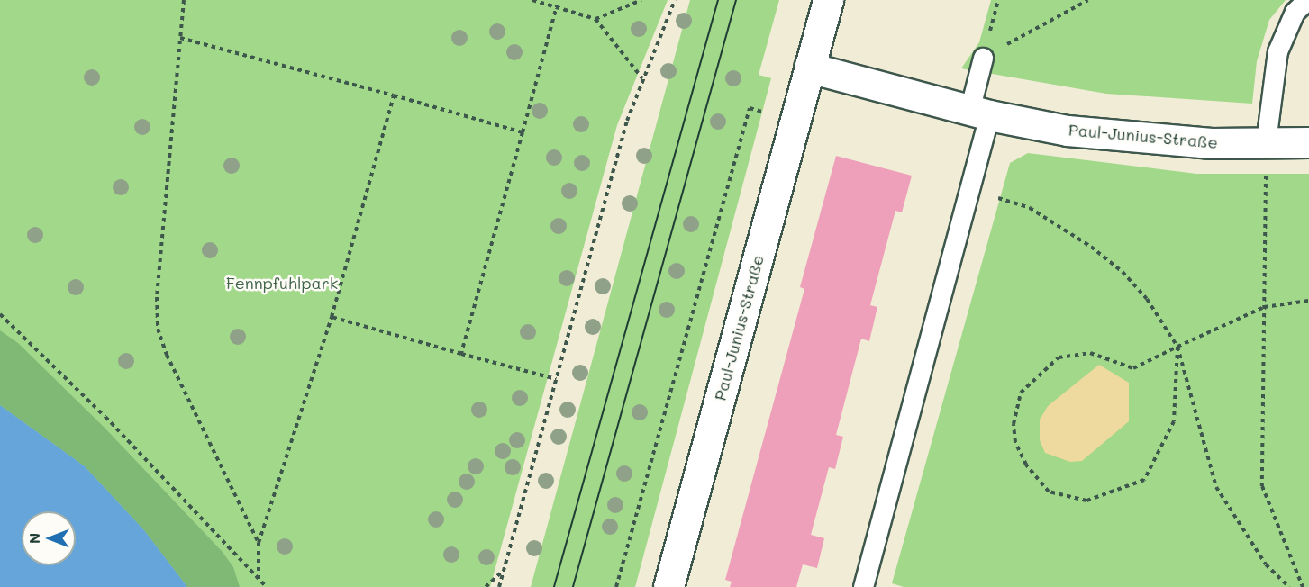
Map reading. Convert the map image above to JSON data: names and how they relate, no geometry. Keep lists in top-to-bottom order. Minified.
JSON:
{"streets":{"street":["Paul-Junius-Straße"]},"parks":["Fennpfuhlpark"],"north":"left"}
